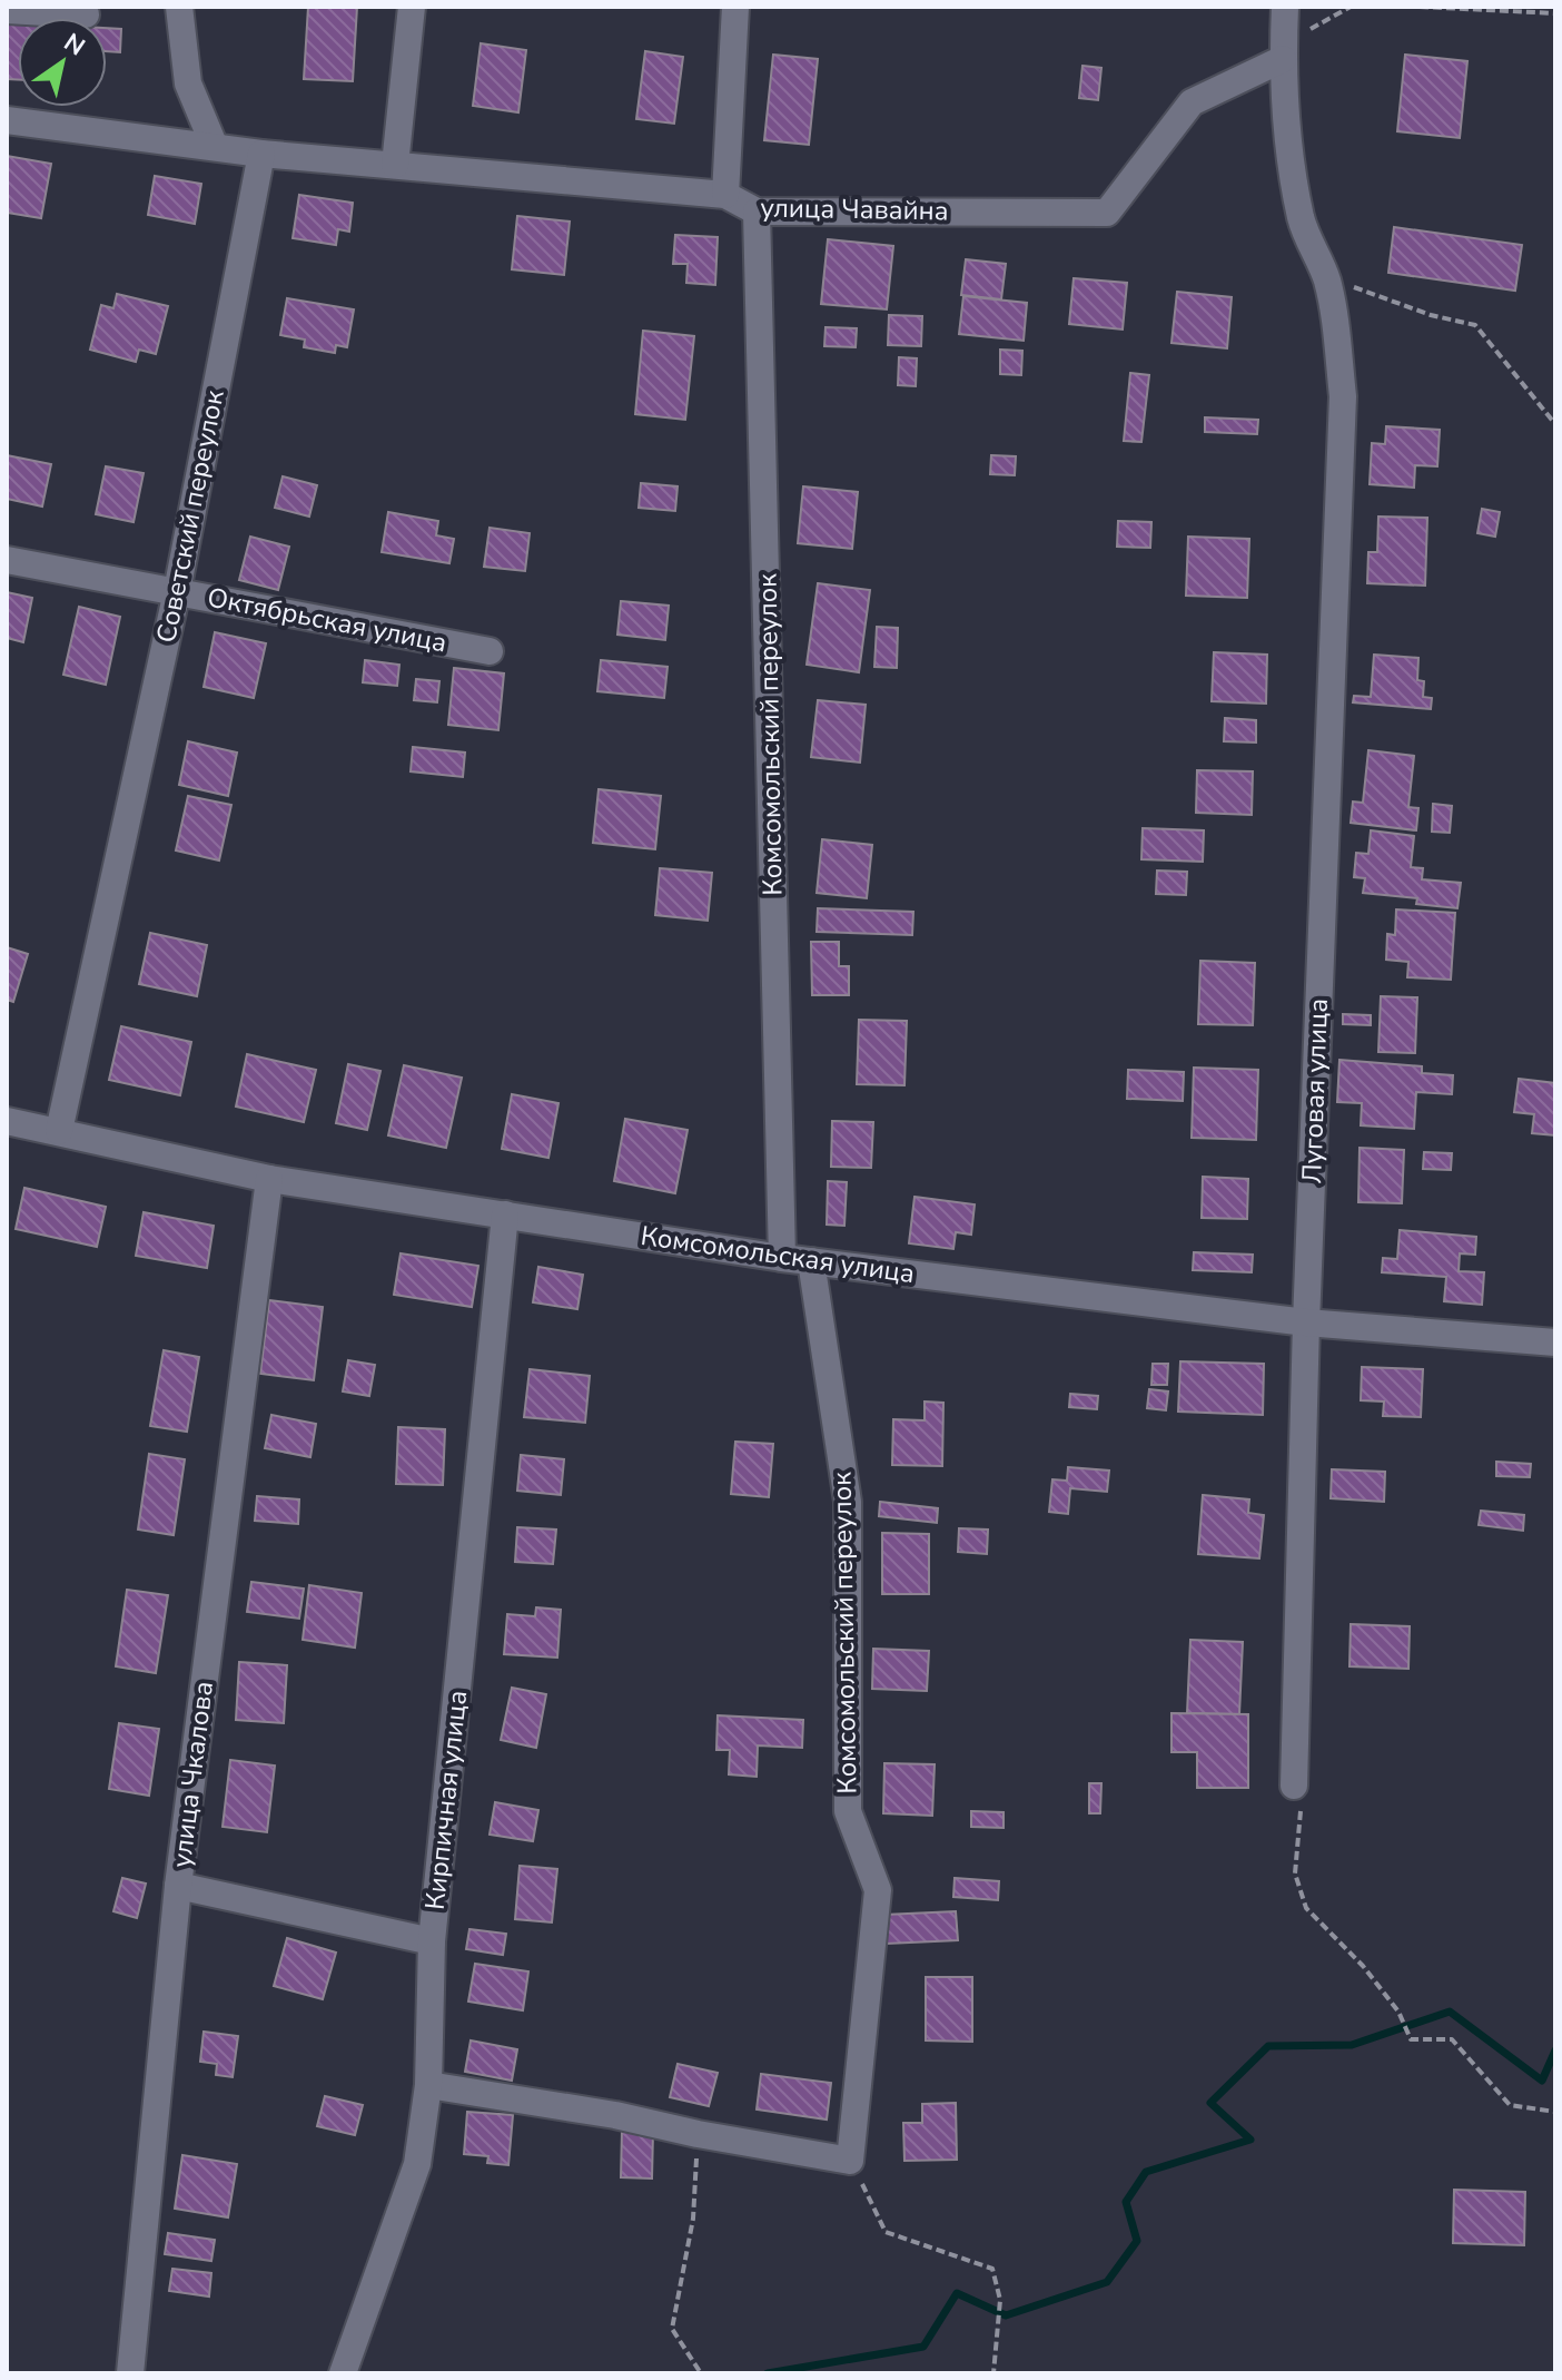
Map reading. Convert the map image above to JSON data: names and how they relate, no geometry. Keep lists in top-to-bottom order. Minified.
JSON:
{"streets":{"street":["улица Чавайна","Советский переулок","Октябрьская улица","Комсомольский переулок","Луговая улица","Комсомольская улица","улица Чкалова","Кирпичная улица"]},"crossings":[["улица Чавайна","Советский переулок"],["улица Чавайна","Комсомольский переулок"],["улица Чавайна","Луговая улица"],["Советский переулок","Октябрьская улица"],["Советский переулок","Комсомольская улица"],["Комсомольский переулок","Комсомольская улица"],["Луговая улица","Комсомольская улица"],["Комсомольская улица","улица Чкалова"],["Комсомольская улица","Кирпичная улица"]],"north":"top right"}
